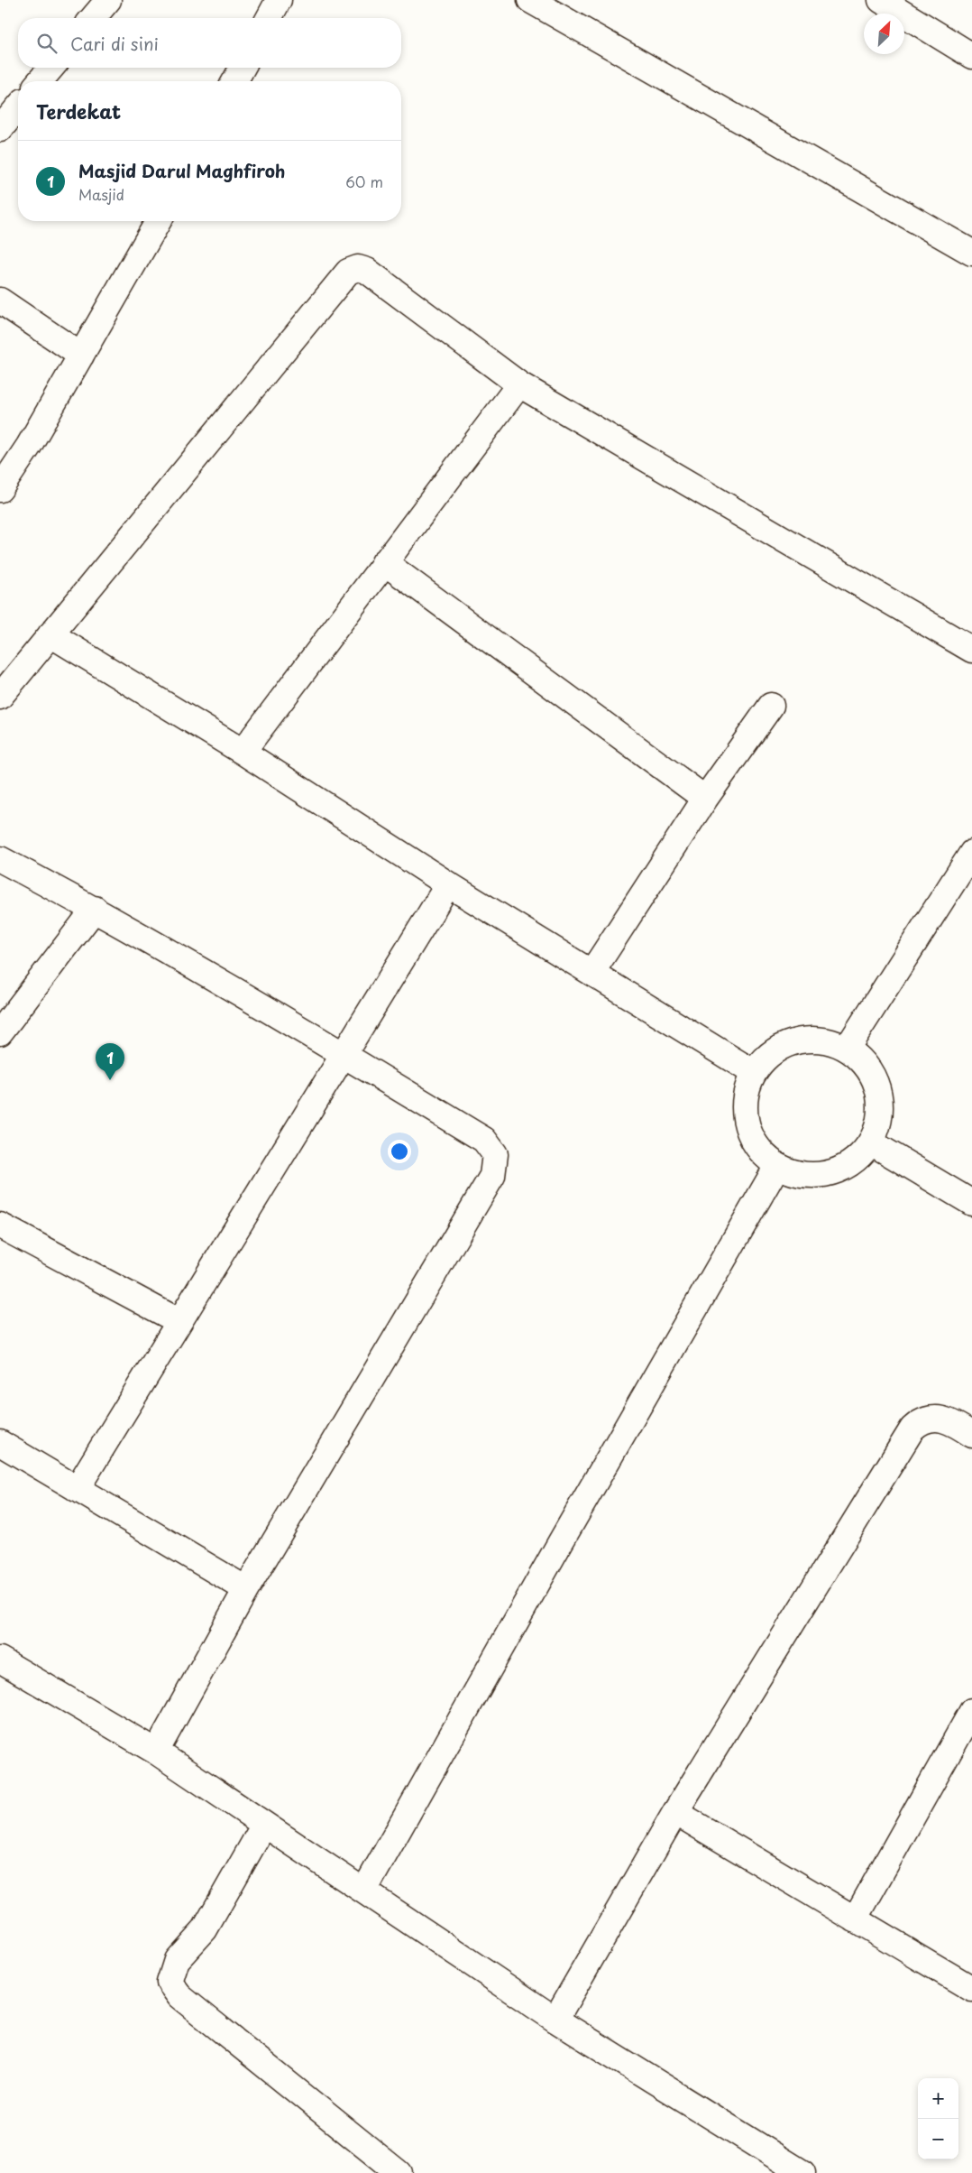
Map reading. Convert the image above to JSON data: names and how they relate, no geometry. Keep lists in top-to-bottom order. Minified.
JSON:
{"north":"top right","page":{"search":"Cari di sini","heading":"Terdekat","list":[{"mark":"1","name":"Masjid Darul Maghfiroh","note":"Masjid","value":"60 m"}],"pins":"1","map_buttons":["+","−"]}}
